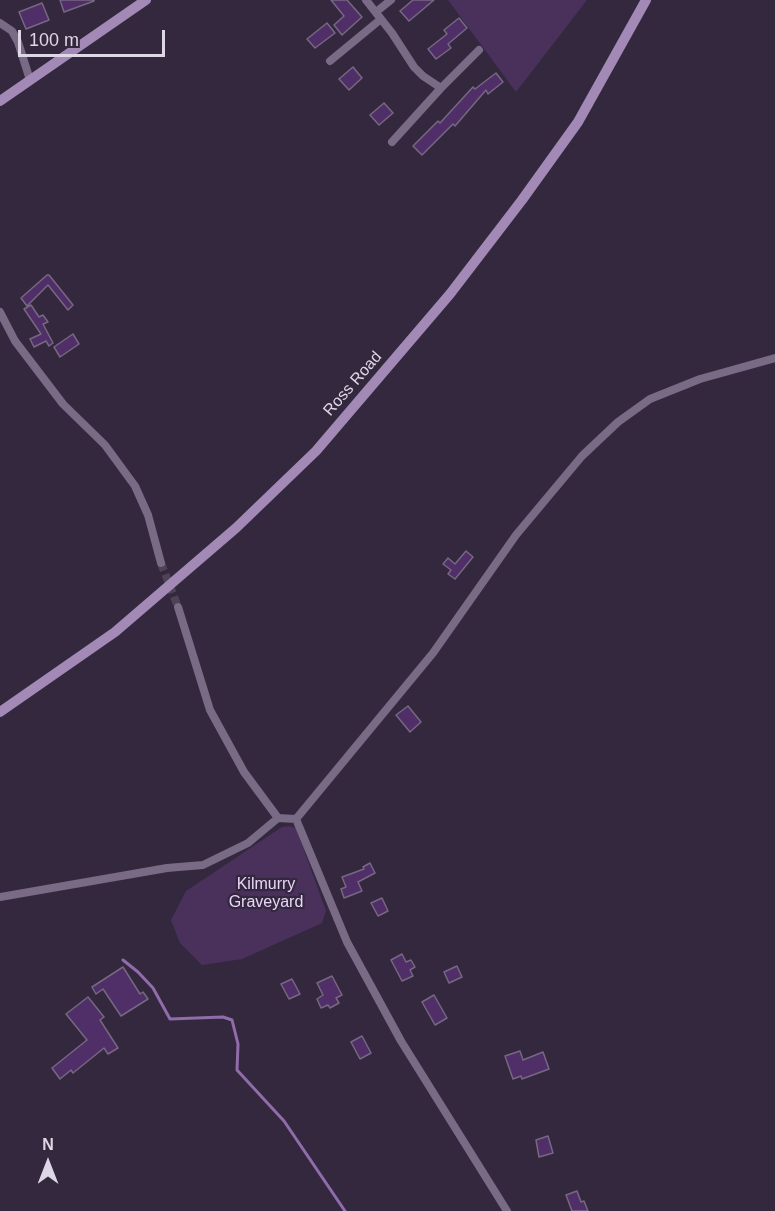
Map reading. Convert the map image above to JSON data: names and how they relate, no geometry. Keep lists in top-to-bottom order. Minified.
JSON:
{"streets":{"main road":["Ross Road"]},"parks":["Kilmurry Graveyard"],"scale_bar":"100 m","north":"top"}
